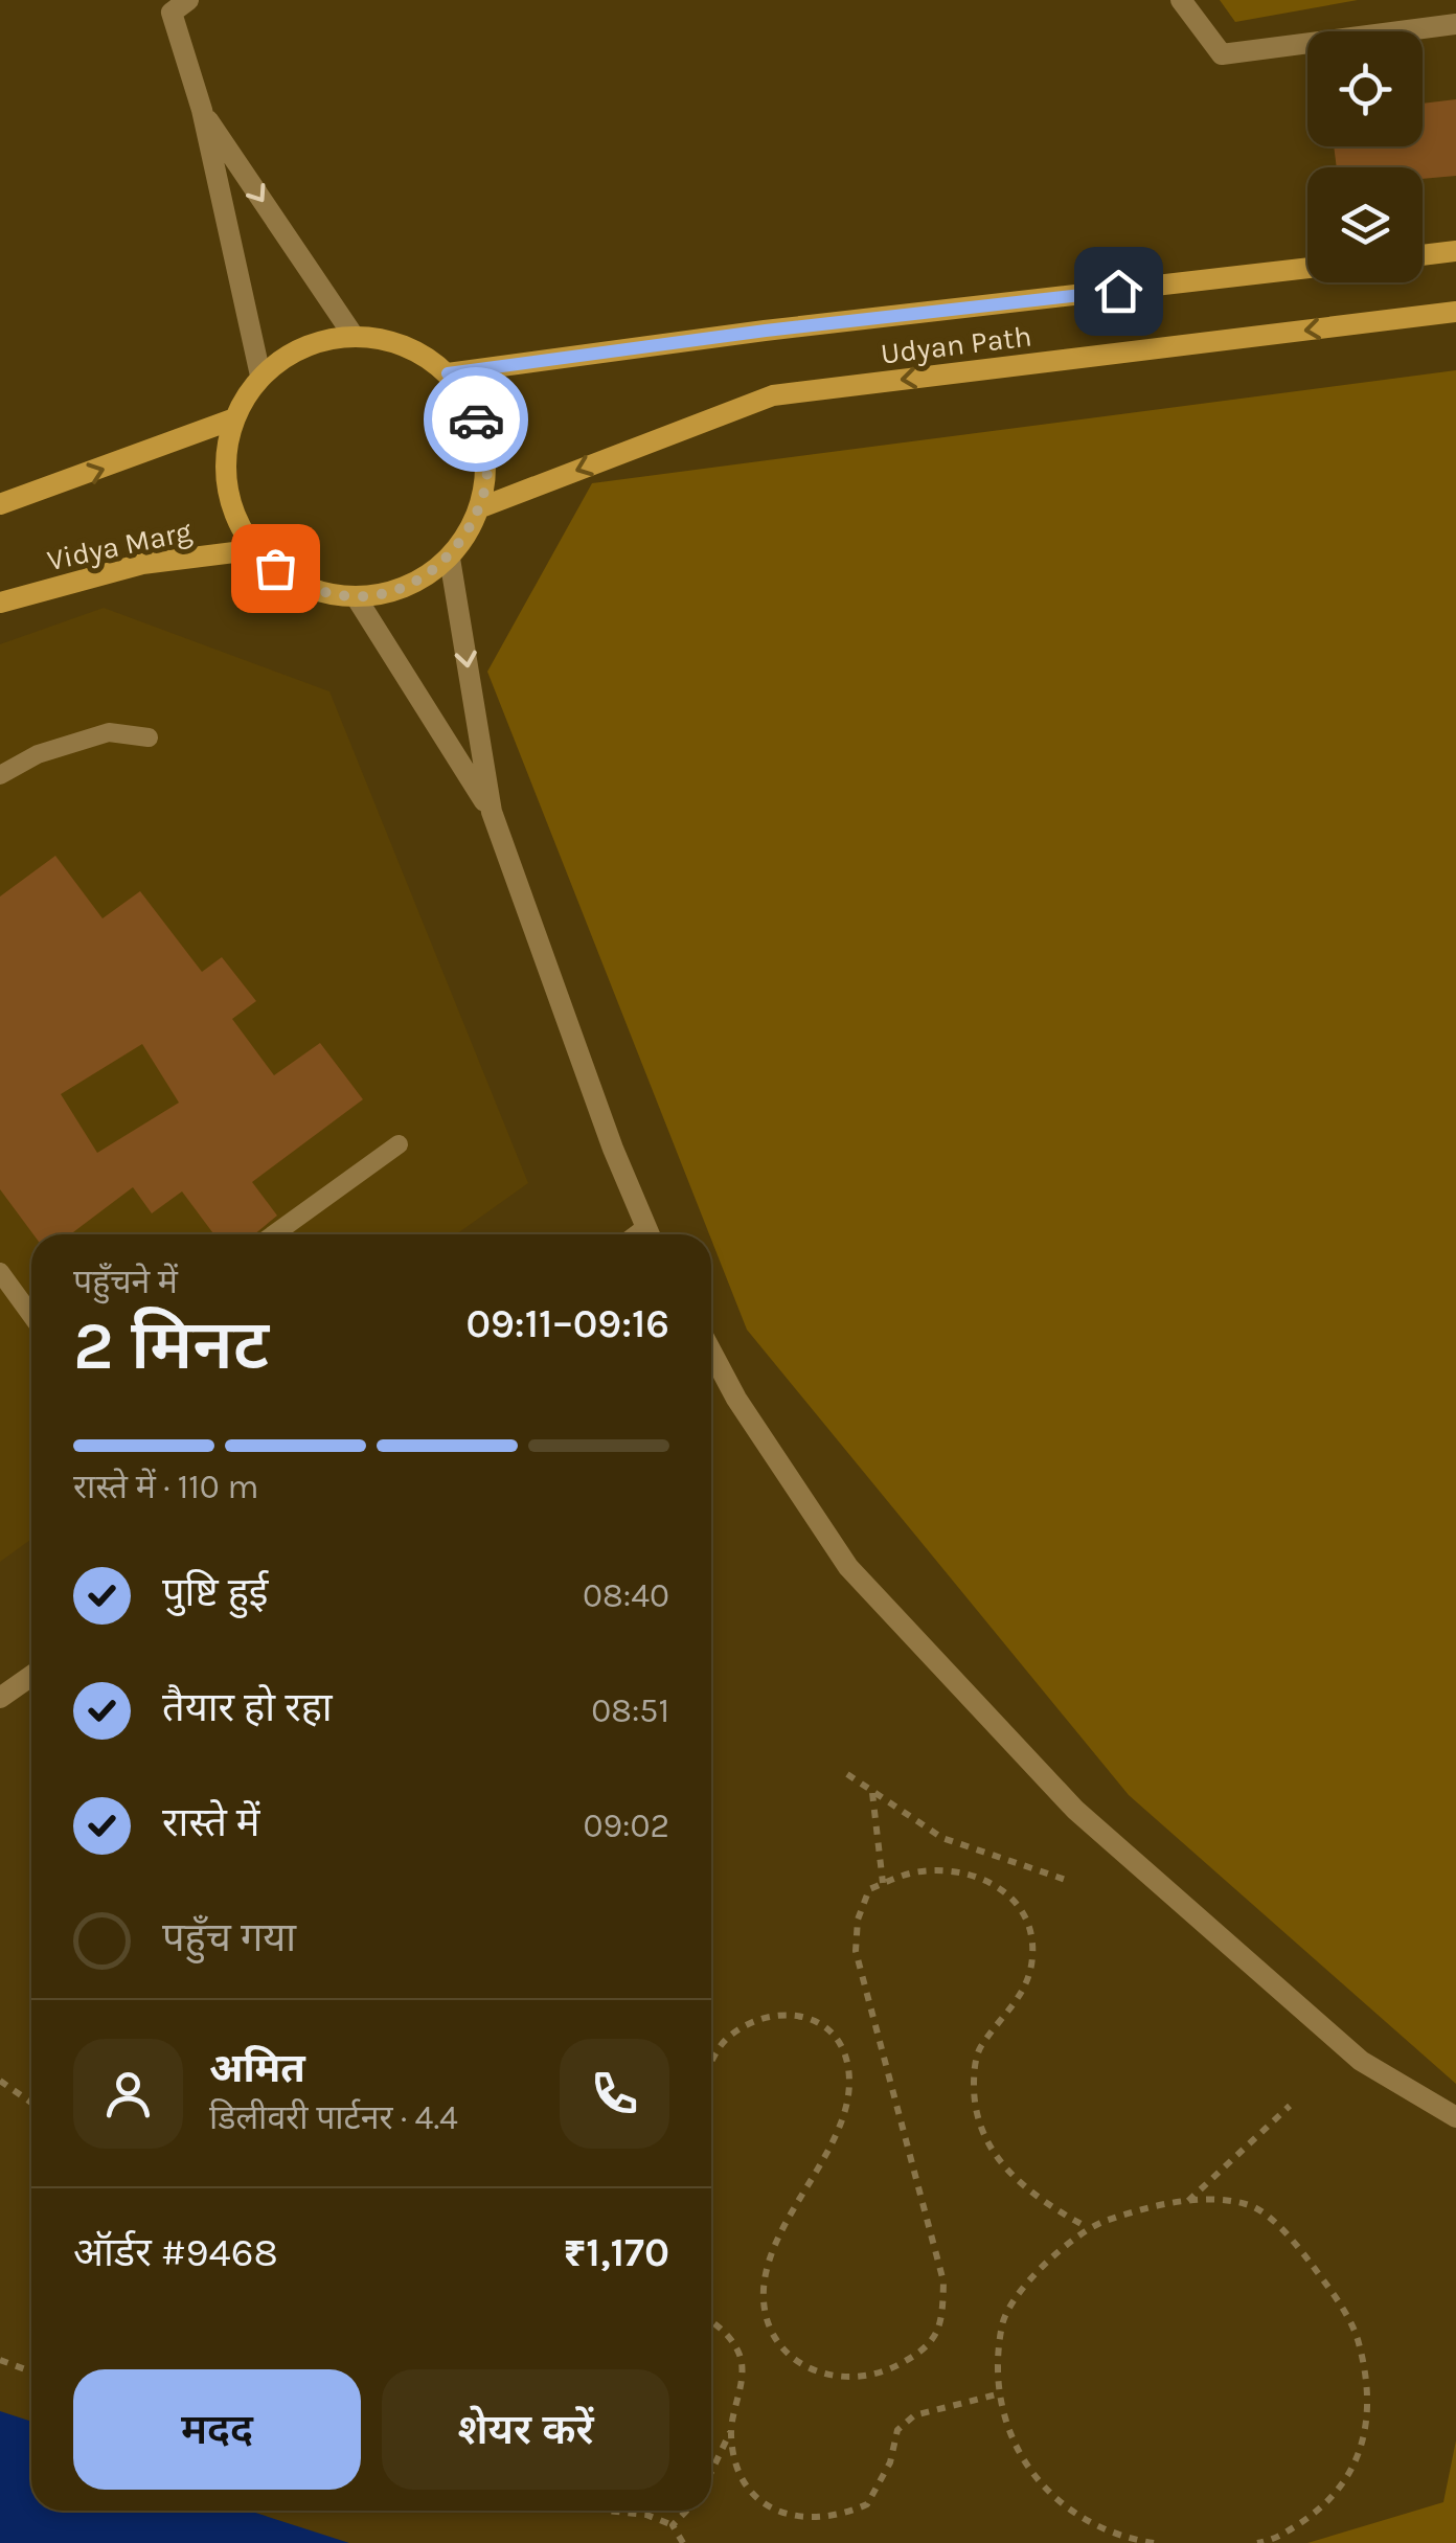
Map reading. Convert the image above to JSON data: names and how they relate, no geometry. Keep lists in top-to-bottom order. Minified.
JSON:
{"streets":{"main road":["Udyan Path","Vidya Marg"]},"crossings":[["Udyan Path","Vidya Marg"]],"page":{"heading":["2 मिनट","पहुँचने में","09:11–09:16"],"panel":["अमित","डिलीवरी पार्टनर · 4.4","ऑर्डर #9468","₹1,170"],"bar":"रास्ते में · 110 m","list":[["पुष्टि हुई","08:40"],["तैयार हो रहा","08:51"],["रास्ते में","09:02"],"पहुँच गया"],"buttons":["मदद","शेयर करें"]}}
